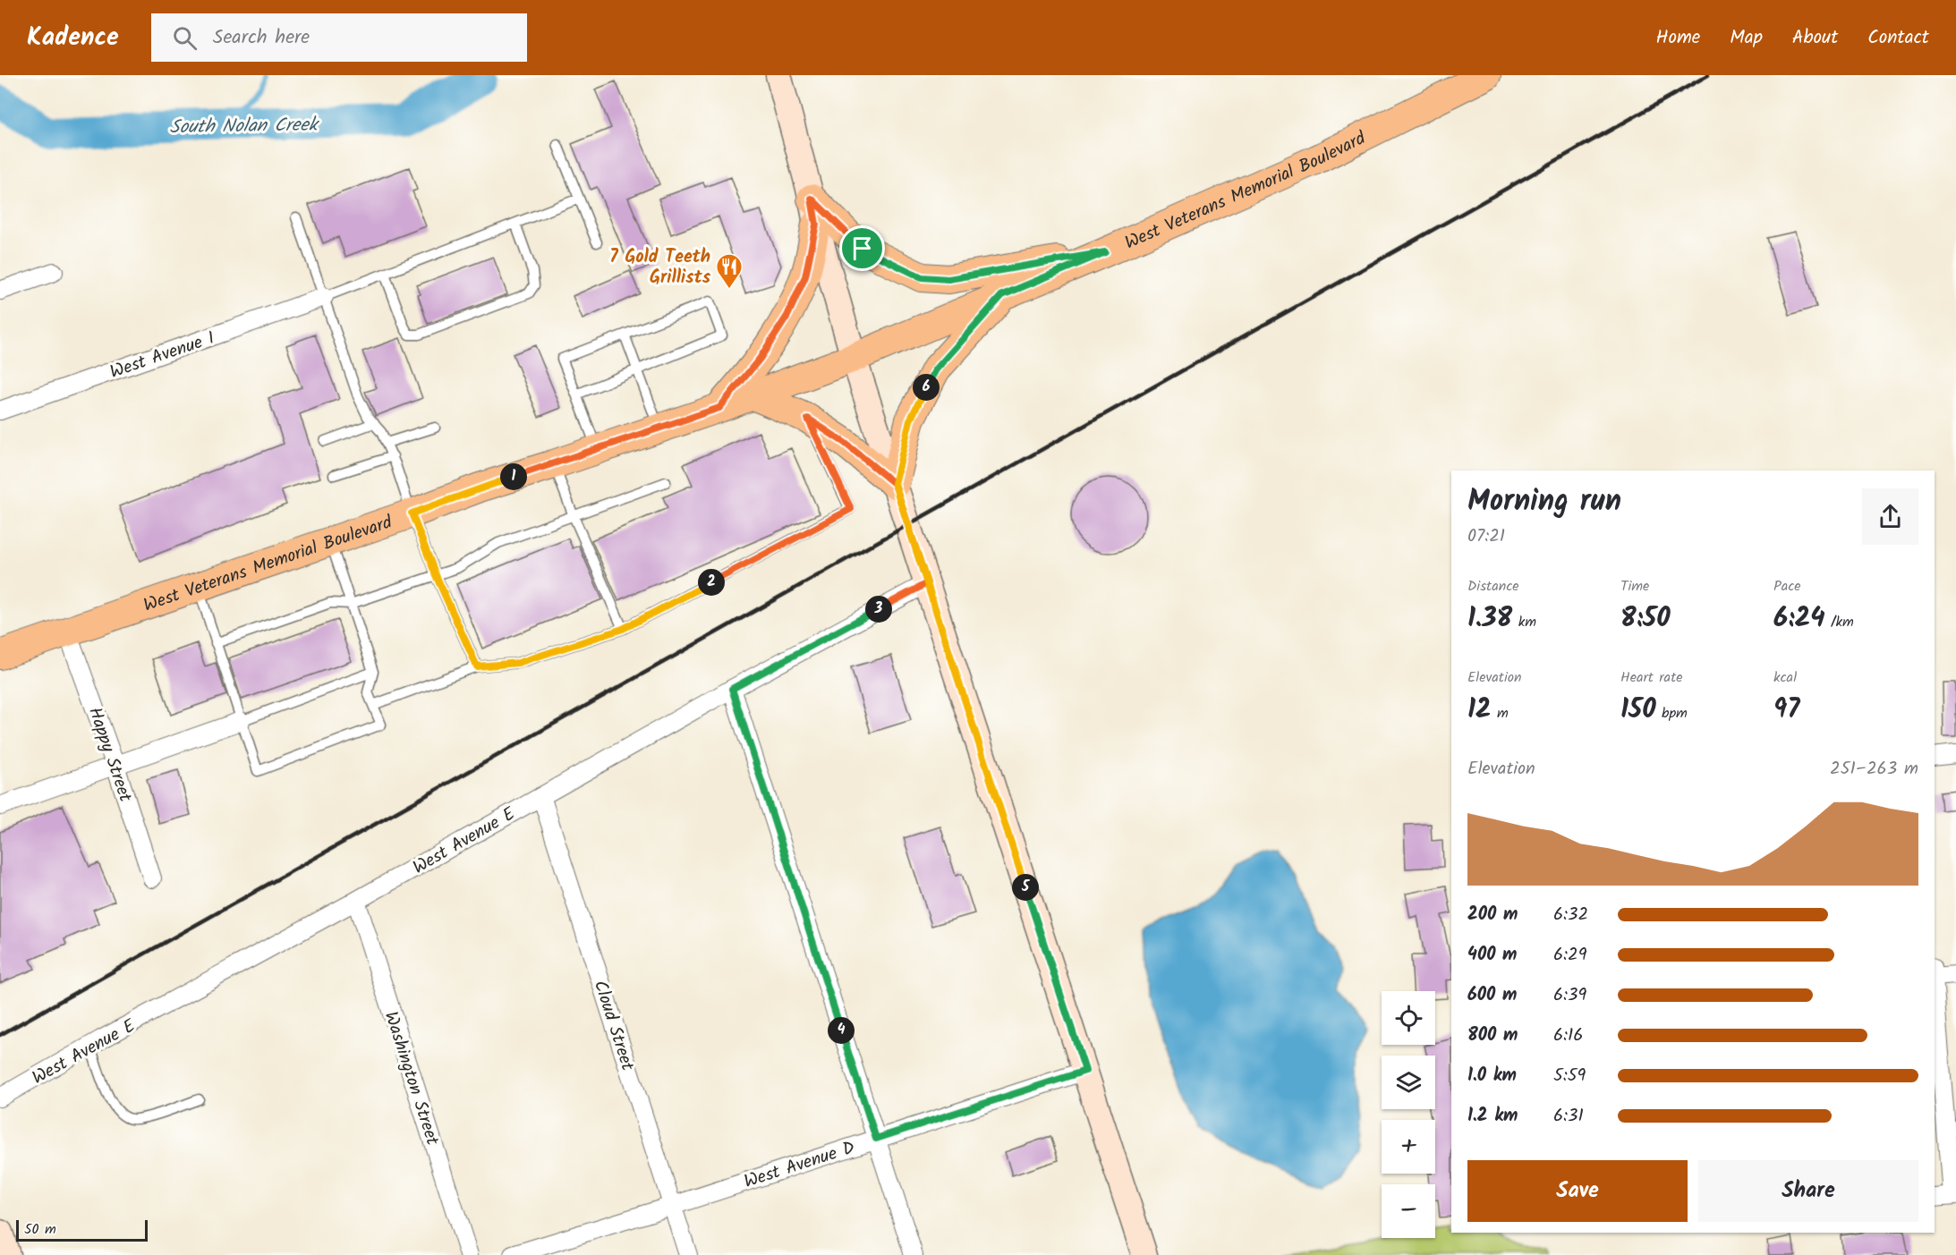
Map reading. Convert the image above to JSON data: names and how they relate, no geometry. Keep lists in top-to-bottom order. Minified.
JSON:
{"streets":{"main road":["West Veterans Memorial Boulevard"],"street":["West Avenue I","Happy Street","West Avenue E","Cloud Street","Washington Street","West Avenue D"]},"crossings":[["West Veterans Memorial Boulevard","Happy Street"],["West Avenue E","Cloud Street"],["West Avenue E","Washington Street"],["Cloud Street","West Avenue D"]],"water":["South Nolan Creek"],"places":{"restaurant":["7 Gold Teeth Grillists"]},"scale_bar":"50 m","page":{"header":"Kadence","search":"Search here","nav":["Home","Map","About","Contact"],"pins":["6","1","2","3","5","4"],"heading":["Morning run","07:21"],"stats":[["Distance","1.38 km"],["Time","8:50"],["Pace","6:24 /km"],["Elevation","12 m"],["Heart rate","150 bpm"],["kcal","97"]],"chart":["Elevation","251–263 m"],"list":[{"name":"200 m","note":"6:32"},{"name":"400 m","note":"6:29"},{"name":"600 m","note":"6:39"},{"name":"800 m","note":"6:16"},{"name":"1.0 km","note":"5:59"},{"name":"1.2 km","note":"6:31"}],"map_buttons":["+","−"],"buttons":["Save","Share"],"scale":"50 m"}}
